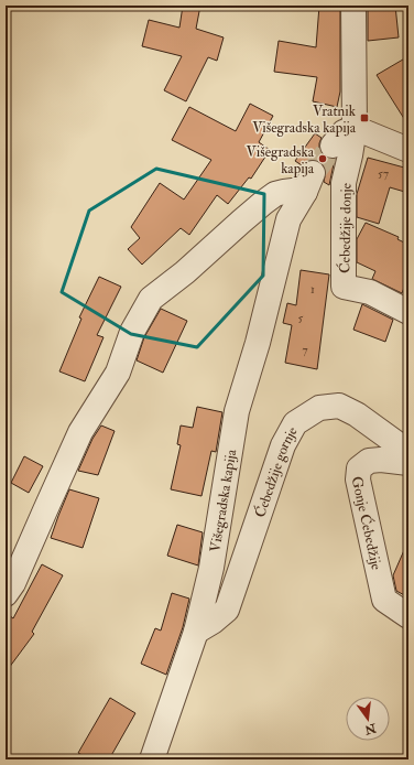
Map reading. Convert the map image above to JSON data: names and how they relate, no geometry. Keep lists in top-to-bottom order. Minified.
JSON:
{"streets":{"street":["Ćebedžije donje","Ćebedžije gornje","Višegradska kapija","Gonje Ćebedžije"]},"crossings":[["Ćebedžije gornje","Višegradska kapija"]],"places":{"transit":["Vratnik Višegradska kapija"],"other":["Višegradska kapija"]},"house_numbers":["57","1","5","7"],"north":"bottom"}
